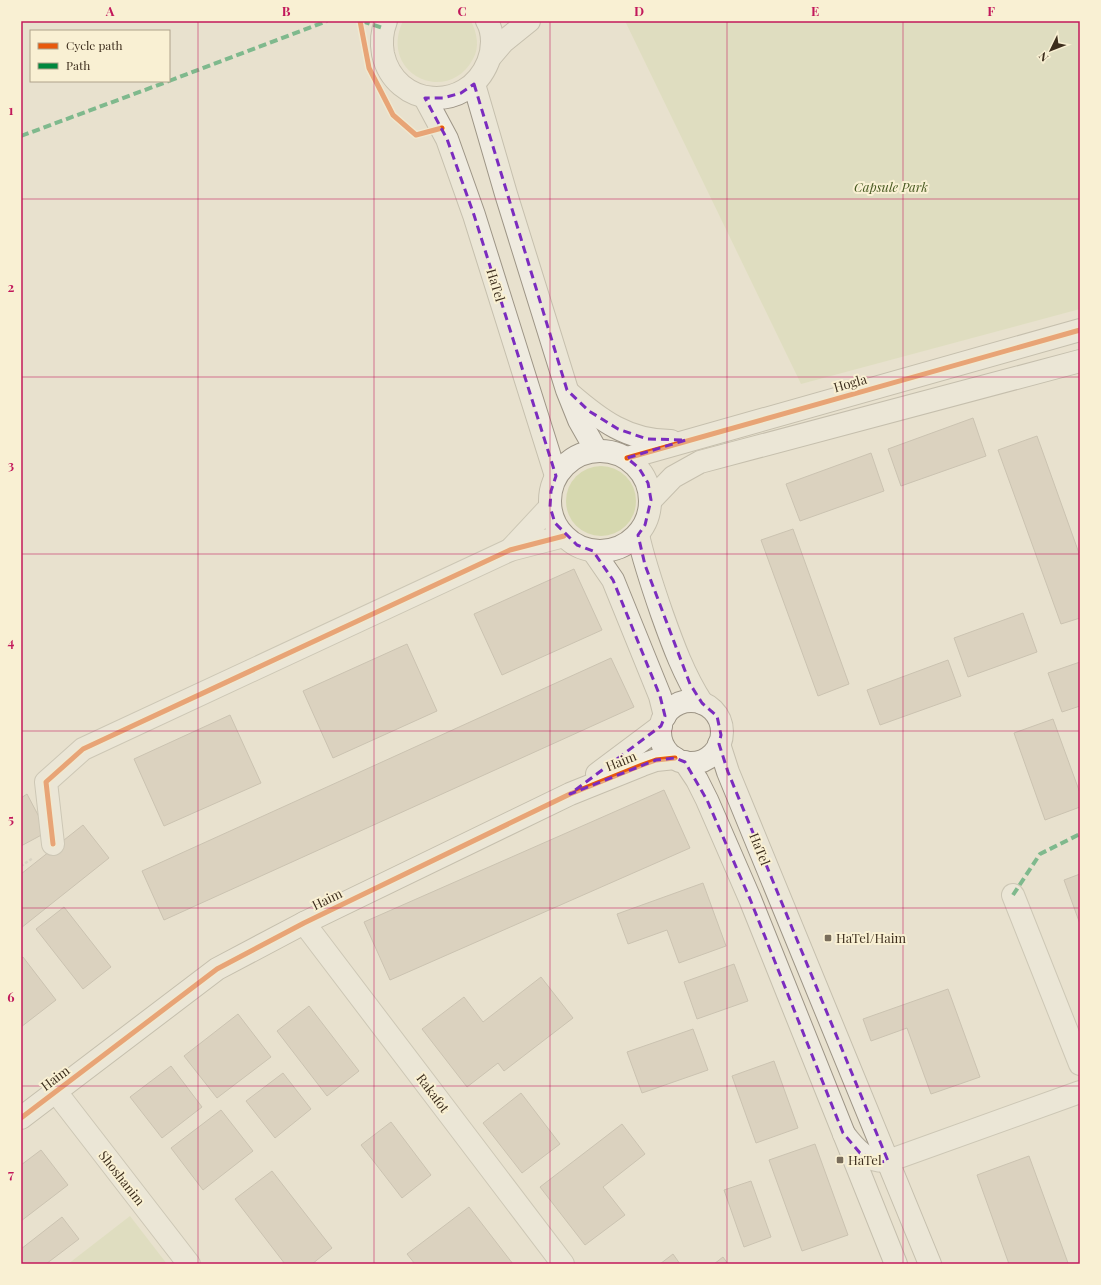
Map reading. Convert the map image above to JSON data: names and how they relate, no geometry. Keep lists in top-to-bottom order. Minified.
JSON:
{"streets":{"street":["HaTel","Hogla","Haim","Rakafot","Shoshanim"]},"crossings":[["HaTel","Hogla"],["HaTel","Haim"],["Haim","Rakafot"],["Haim","Shoshanim"]],"parks":["Capsule Park"],"places":{"transit":["HaTel/Haim","HaTel"]},"legend":["Cycle path","Path"],"north":"bottom left","grid":{"columns":["A","B","C","D","E","F"],"rows":["1","2","3","4","5","6","7"]}}
